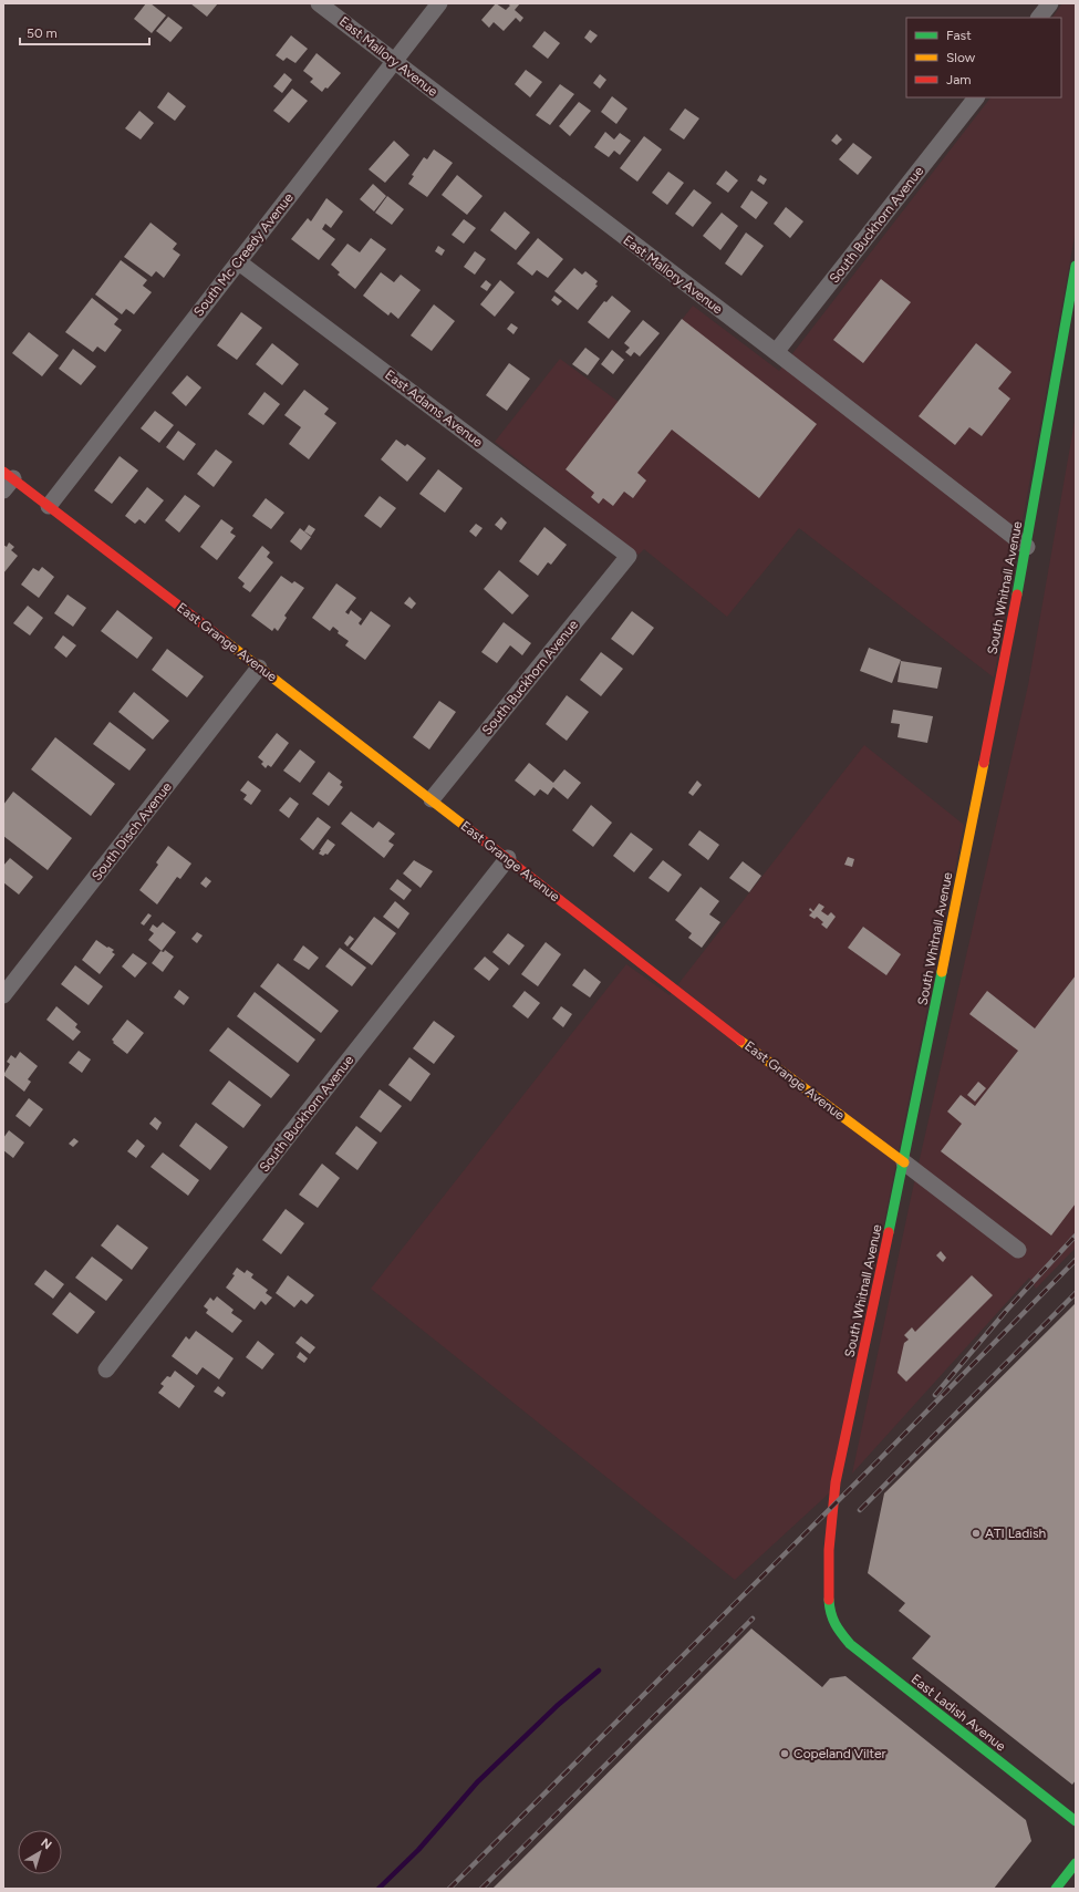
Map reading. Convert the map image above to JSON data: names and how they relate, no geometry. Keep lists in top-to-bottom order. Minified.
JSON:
{"streets":{"street":["East Mallory Avenue","South Buckhorn Avenue","South Mc Creedy Avenue","East Adams Avenue","South Whitnall Avenue","East Grange Avenue","South Disch Avenue","East Ladish Avenue"]},"crossings":[["East Mallory Avenue","South Buckhorn Avenue"],["East Mallory Avenue","South Mc Creedy Avenue"],["East Mallory Avenue","South Whitnall Avenue"],["South Buckhorn Avenue","East Adams Avenue"],["South Buckhorn Avenue","East Grange Avenue"],["South Mc Creedy Avenue","East Adams Avenue"],["South Mc Creedy Avenue","East Grange Avenue"],["South Whitnall Avenue","East Grange Avenue"],["South Whitnall Avenue","East Ladish Avenue"],["East Grange Avenue","South Disch Avenue"]],"places":["ATI Ladish","Copeland Vilter"],"legend":["Fast","Slow","Jam"],"scale_bar":"50 m","north":"top right"}
